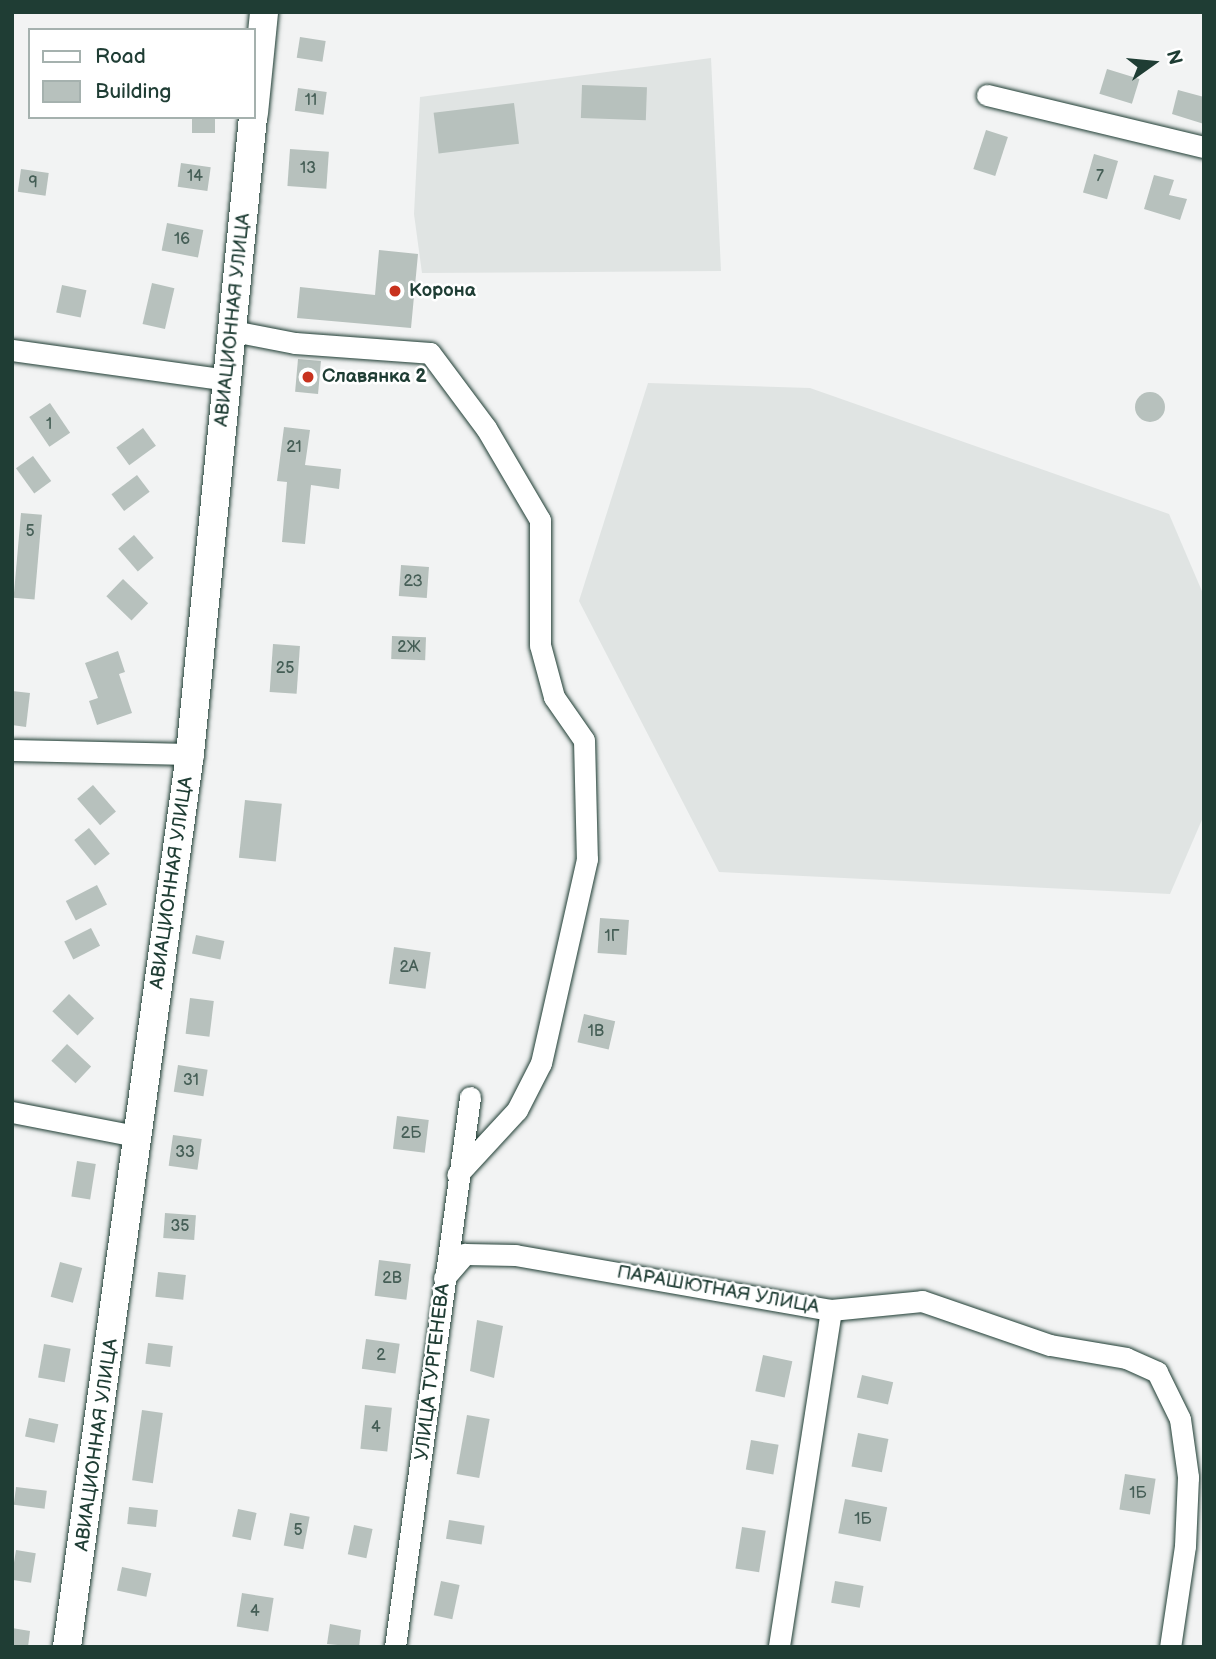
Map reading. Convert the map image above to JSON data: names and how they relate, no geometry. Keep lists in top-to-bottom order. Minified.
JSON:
{"streets":{"main road":["АВИАЦИОННАЯ УЛИЦА"],"street":["ПАРАШЮТНАЯ УЛИЦА","УЛИЦА ТУРГЕНЕВА"]},"crossings":[["ПАРАШЮТНАЯ УЛИЦА","УЛИЦА ТУРГЕНЕВА"]],"places":["Корона","Славянка 2"],"house_numbers":["11","13","14","7","9","16","1","21","5","2З","2Ж","25","1Г","2А","1В","31","2Б","33","35","2В","2","4","1Б","1Б","5","4"],"legend":["Road","Building"],"north":"right"}
